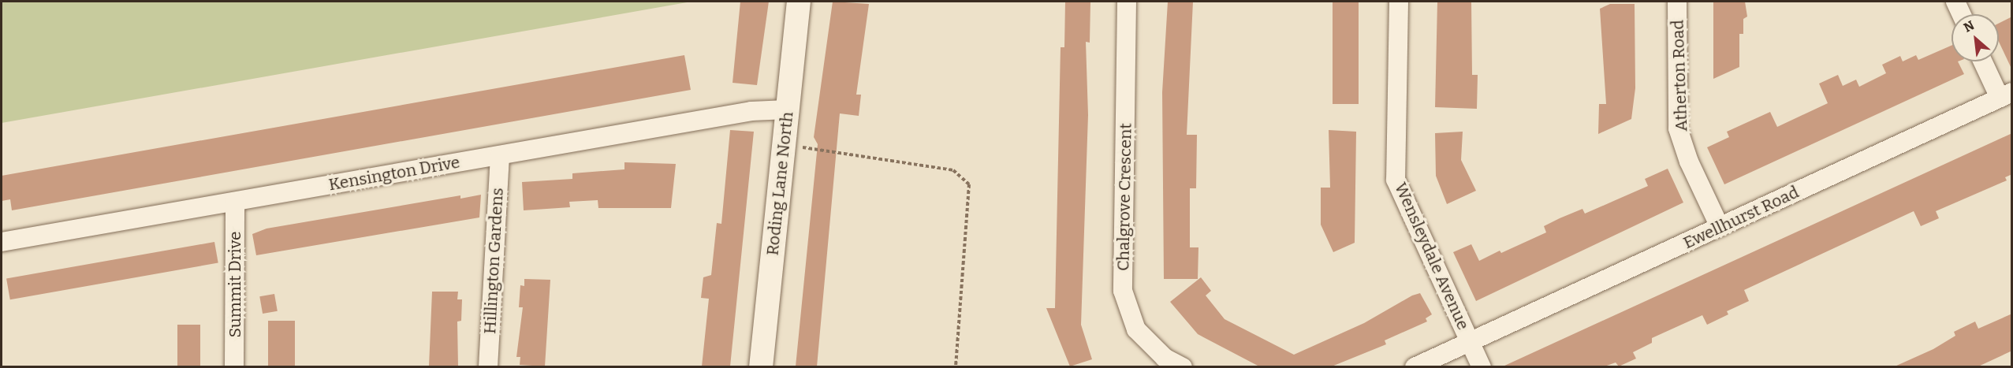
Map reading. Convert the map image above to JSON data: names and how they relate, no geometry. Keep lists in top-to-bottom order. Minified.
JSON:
{"streets":{"street":["Atherton Road","Kensington Drive","Roding Lane North","Chalgrove Crescent","Ewellhurst Road","Wensleydale Avenue","Hillington Gardens","Summit Drive"]},"crossings":[["Atherton Road","Ewellhurst Road"],["Kensington Drive","Roding Lane North"],["Kensington Drive","Hillington Gardens"],["Kensington Drive","Summit Drive"],["Ewellhurst Road","Wensleydale Avenue"]],"north":"top left"}
